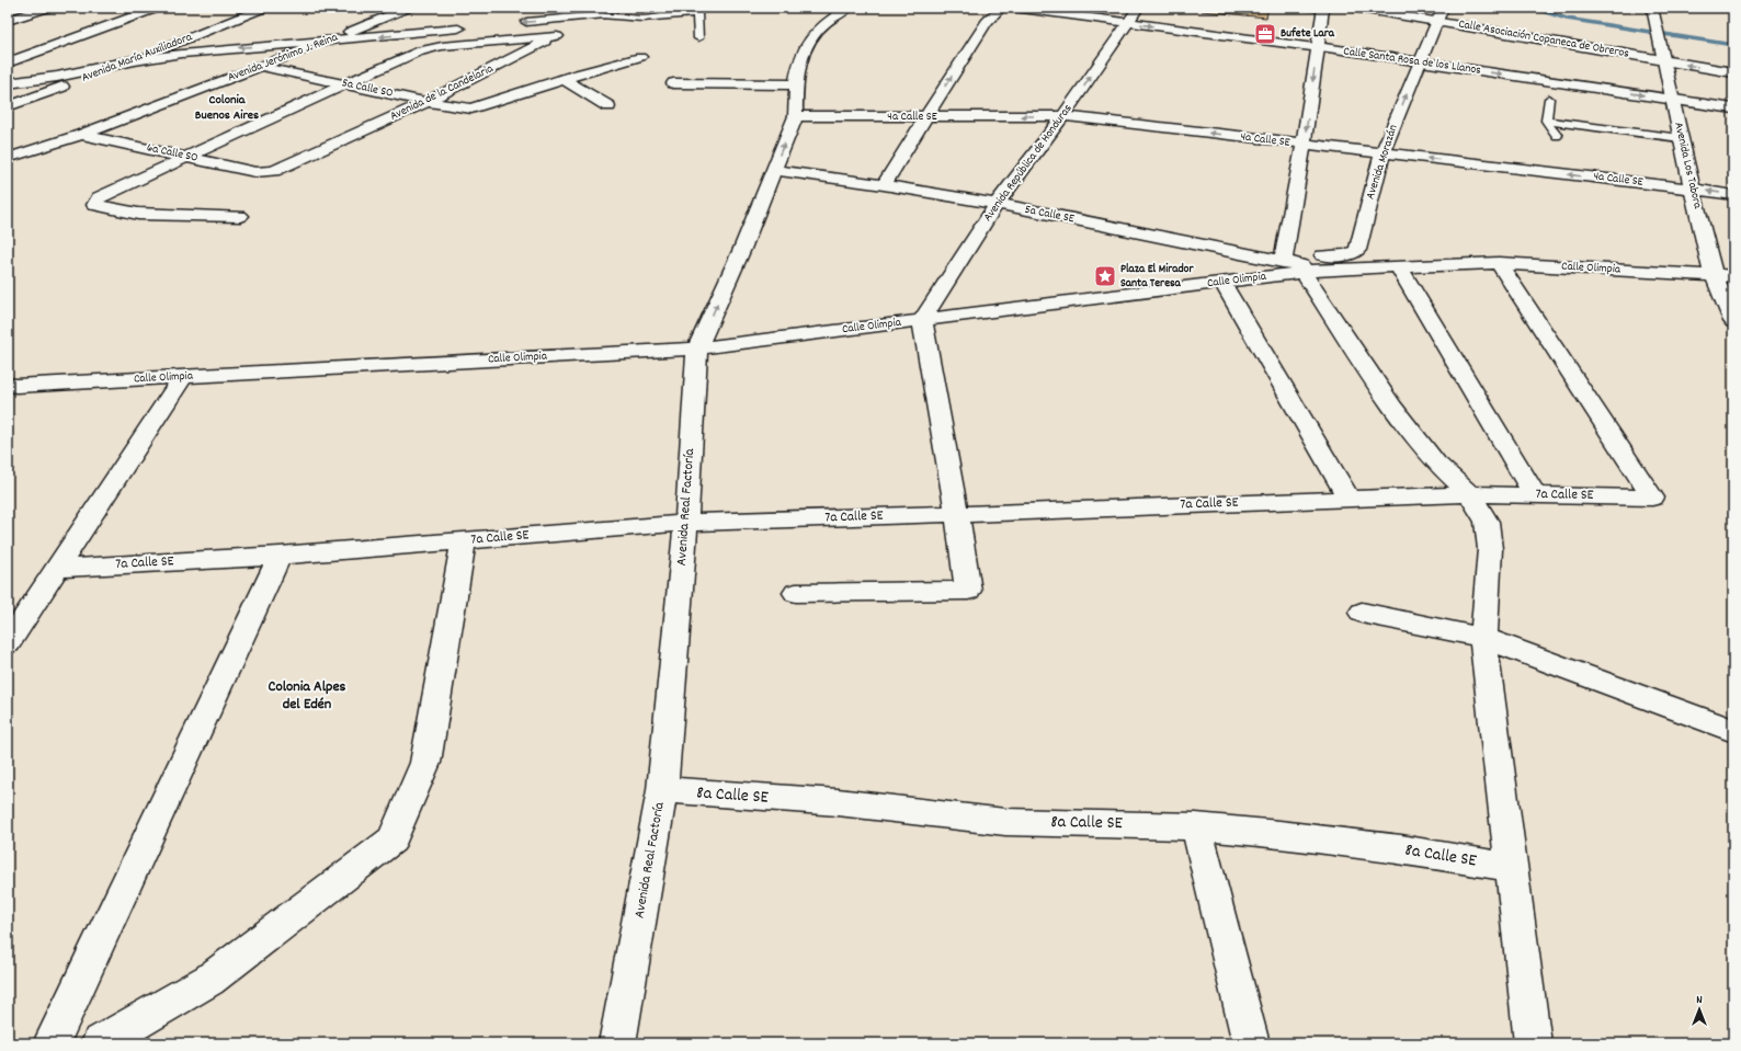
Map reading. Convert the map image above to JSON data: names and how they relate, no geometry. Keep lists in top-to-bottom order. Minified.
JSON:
{"streets":{"street":["Calle Asociación Copaneca de Obreros","Avenida María Auxiliadora","Avenida Jerónimo J. Reina","Calle Santa Rosa de los Llanos","5a Calle SO","Avenida de la Candelaria","4a Calle SE","6a Calle SO","Avenida Morazán","Avenida República de Honduras","Avenida Los Tabora","5a Calle SE","Calle Olimpia","7a Calle SE","Avenida Real Factoría","8a Calle SE"]},"crossings":[["Calle Asociación Copaneca de Obreros","Avenida Morazán"],["Calle Asociación Copaneca de Obreros","Avenida Los Tabora"],["Avenida Jerónimo J. Reina","5a Calle SO"],["Avenida Jerónimo J. Reina","6a Calle SO"],["Calle Santa Rosa de los Llanos","Avenida Morazán"],["Calle Santa Rosa de los Llanos","Avenida República de Honduras"],["Calle Santa Rosa de los Llanos","Avenida Los Tabora"],["5a Calle SO","Avenida de la Candelaria"],["Avenida de la Candelaria","6a Calle SO"],["4a Calle SE","Avenida Morazán"],["4a Calle SE","Avenida República de Honduras"],["4a Calle SE","Avenida Los Tabora"],["4a Calle SE","Avenida Real Factoría"],["Avenida Morazán","5a Calle SE"],["Avenida Morazán","Calle Olimpia"],["Avenida República de Honduras","5a Calle SE"],["Avenida República de Honduras","Calle Olimpia"],["Avenida Los Tabora","Calle Olimpia"],["5a Calle SE","Calle Olimpia"],["5a Calle SE","Avenida Real Factoría"],["Calle Olimpia","7a Calle SE"],["Calle Olimpia","Avenida Real Factoría"],["7a Calle SE","Avenida Real Factoría"],["Avenida Real Factoría","8a Calle SE"]],"one_way":["Calle Santa Rosa de los Llanos","4a Calle SE"],"districts":["Colonia Buenos Aires","Colonia Alpes del Edén"],"places":{"office":["Bufete Lara"],"place":["Plaza El Mirador Santa Teresa"]},"north":"top"}
